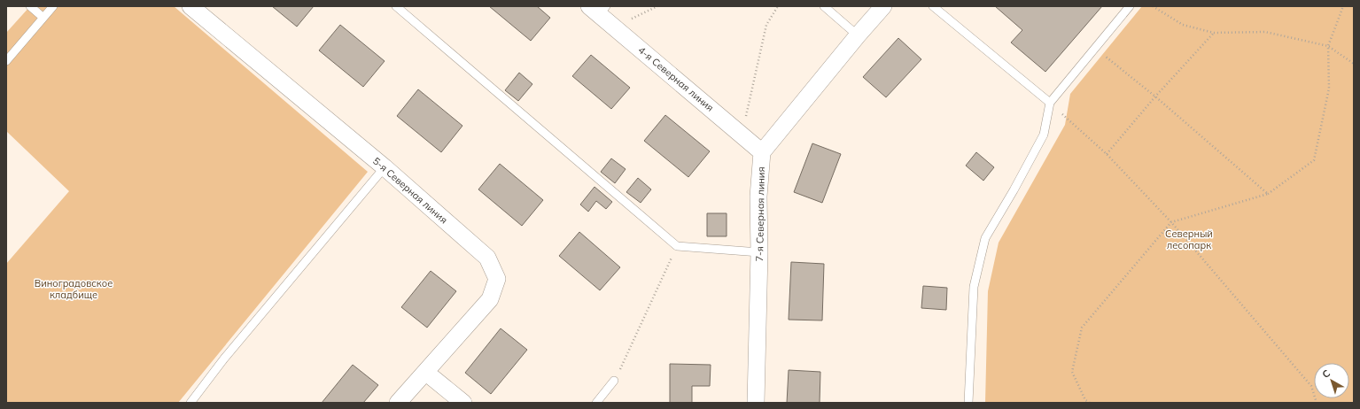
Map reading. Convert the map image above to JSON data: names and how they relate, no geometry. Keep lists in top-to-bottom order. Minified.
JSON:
{"streets":{"street":["4-я Северная линия","5-я Северная линия","7-я Северная линия"]},"crossings":[["4-я Северная линия","7-я Северная линия"]],"parks":["Северный лесопарк","Виноградовское кладбище"],"north":"top left"}
